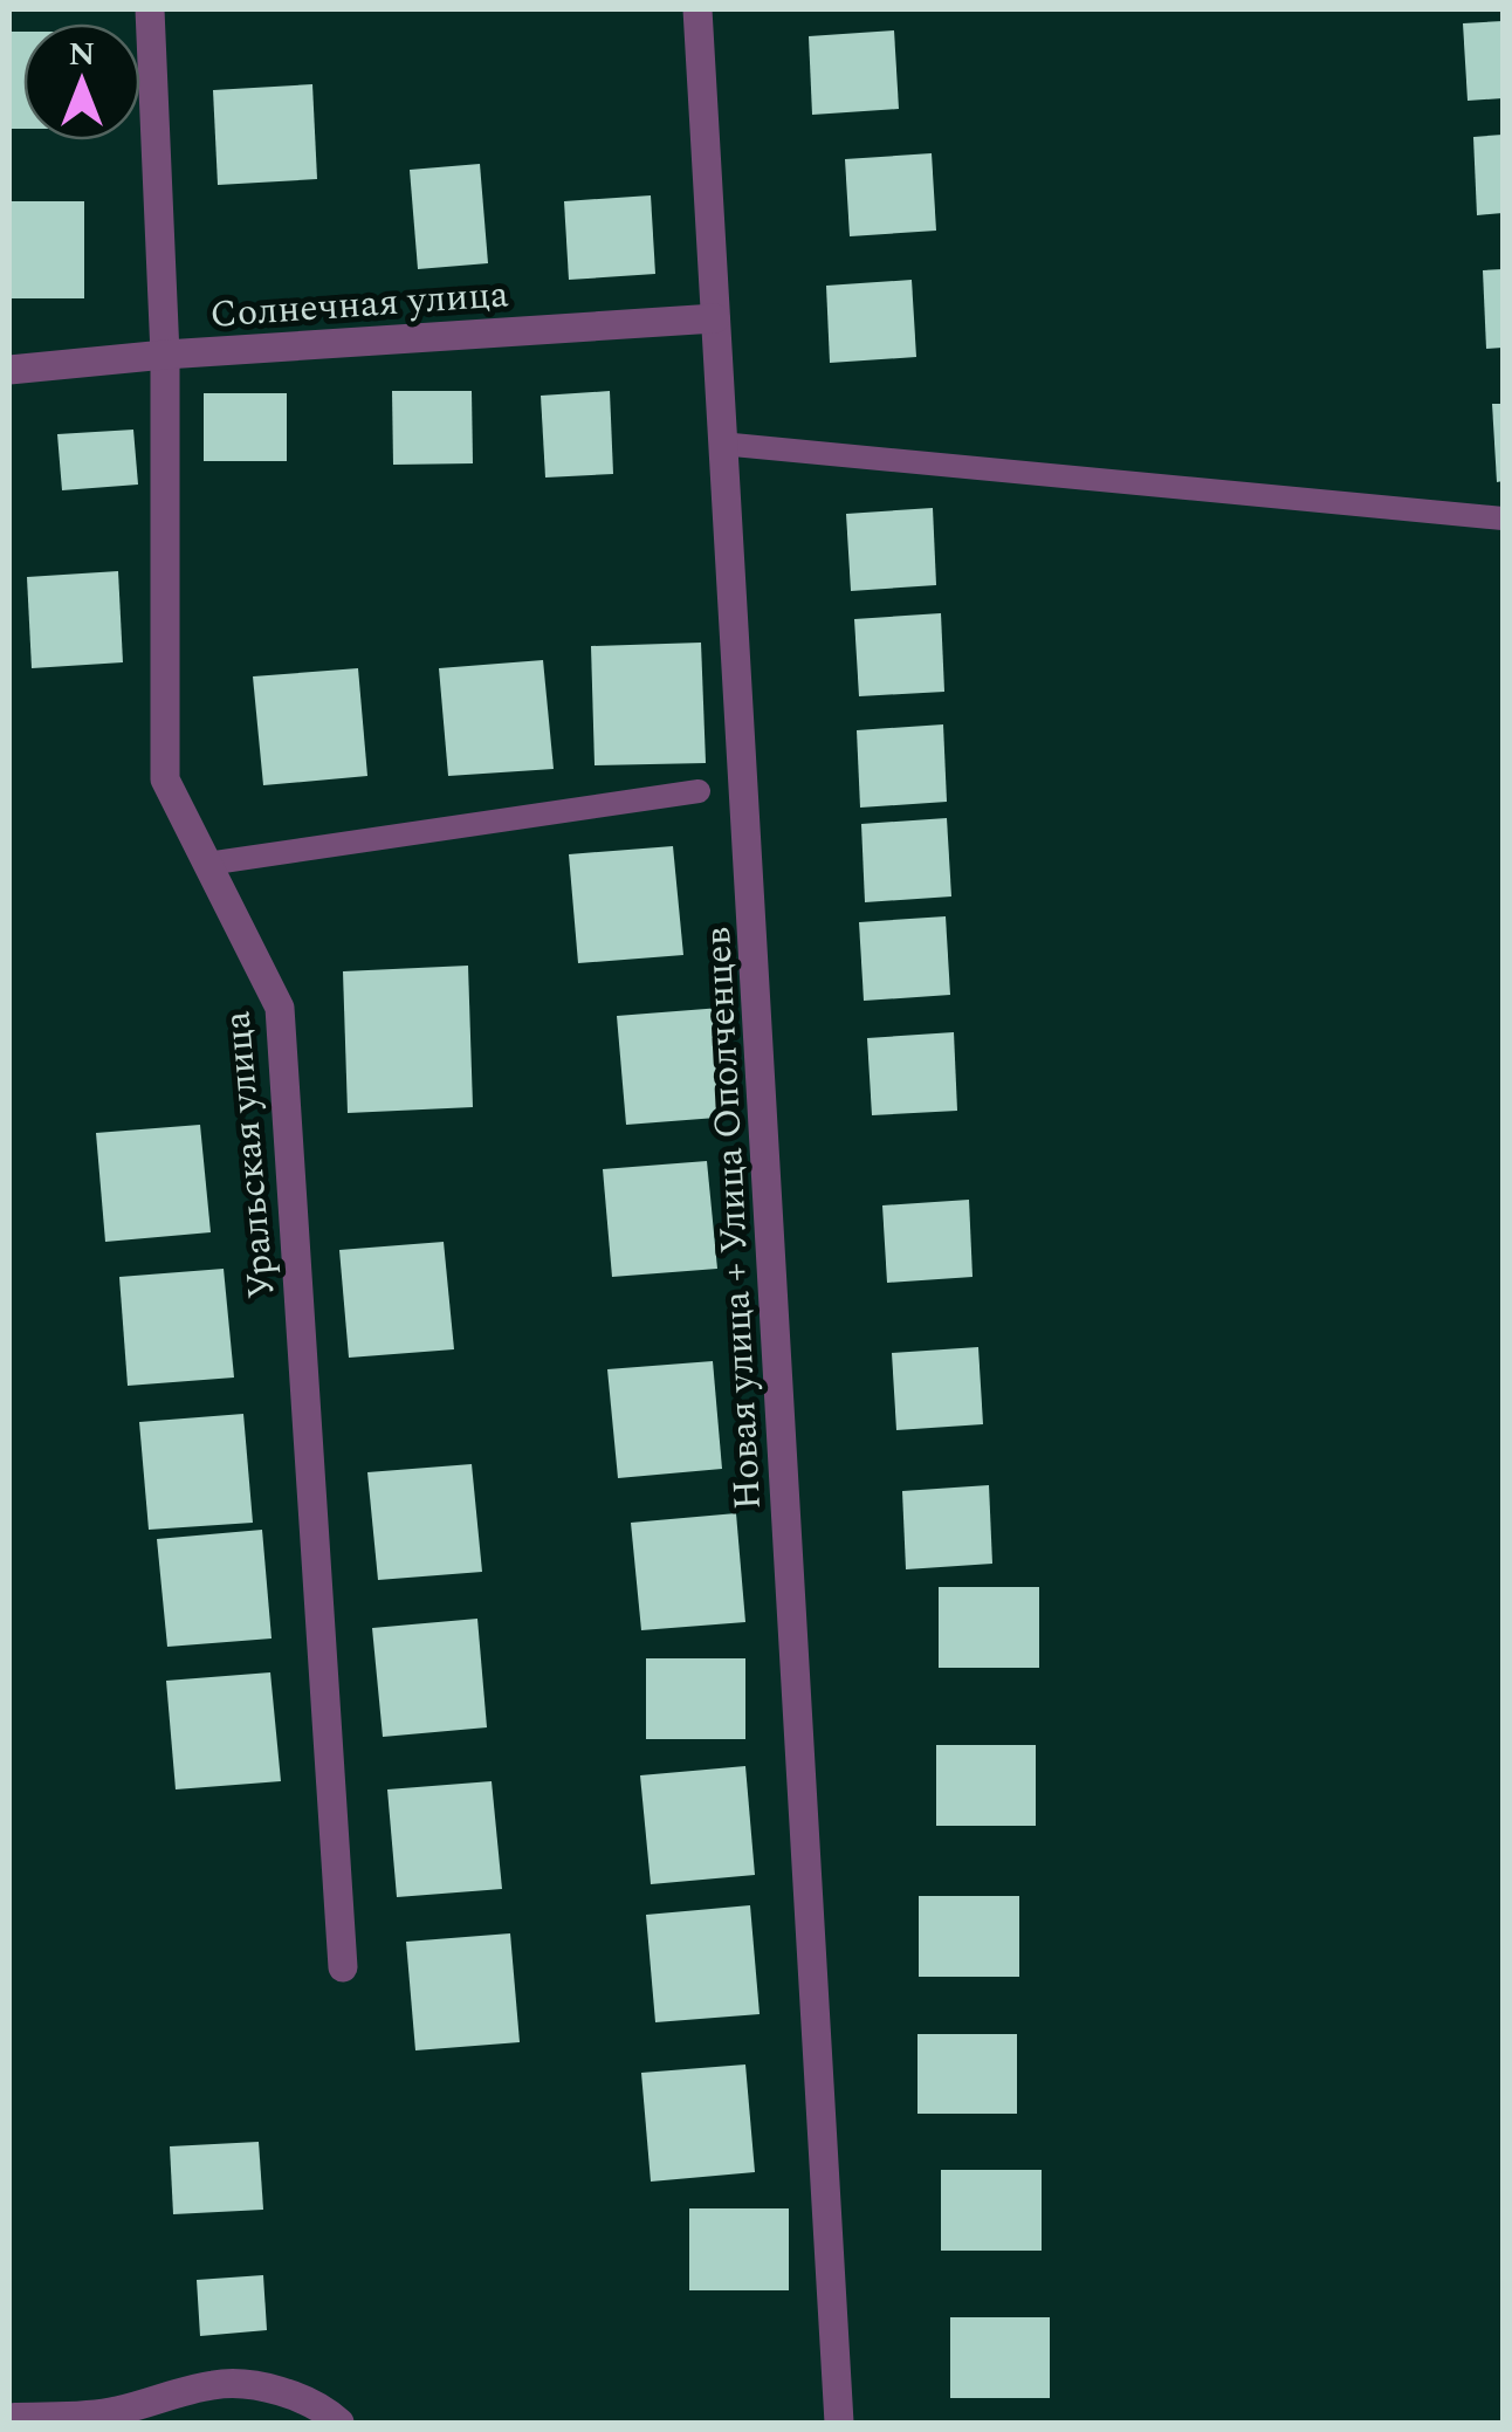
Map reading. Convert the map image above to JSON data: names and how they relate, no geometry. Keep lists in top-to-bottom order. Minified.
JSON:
{"streets":{"street":["Солнечная улица","Уральская улица","Новая улица + Улица Ополченцев"]},"crossings":[["Солнечная улица","Уральская улица"],["Солнечная улица","Новая улица + Улица Ополченцев"]],"north":"top"}
